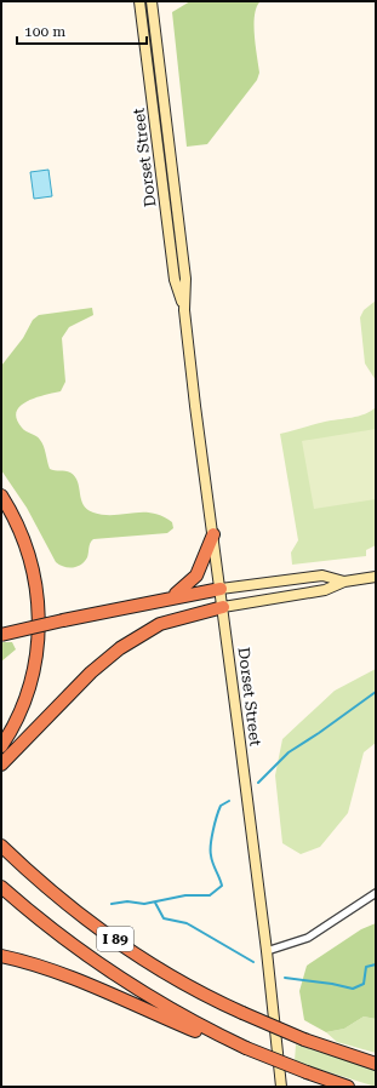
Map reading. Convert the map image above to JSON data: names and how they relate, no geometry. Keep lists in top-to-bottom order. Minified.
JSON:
{"streets":{"highway":["I 89"],"main road":["Dorset Street"]},"scale_bar":"100 m"}
